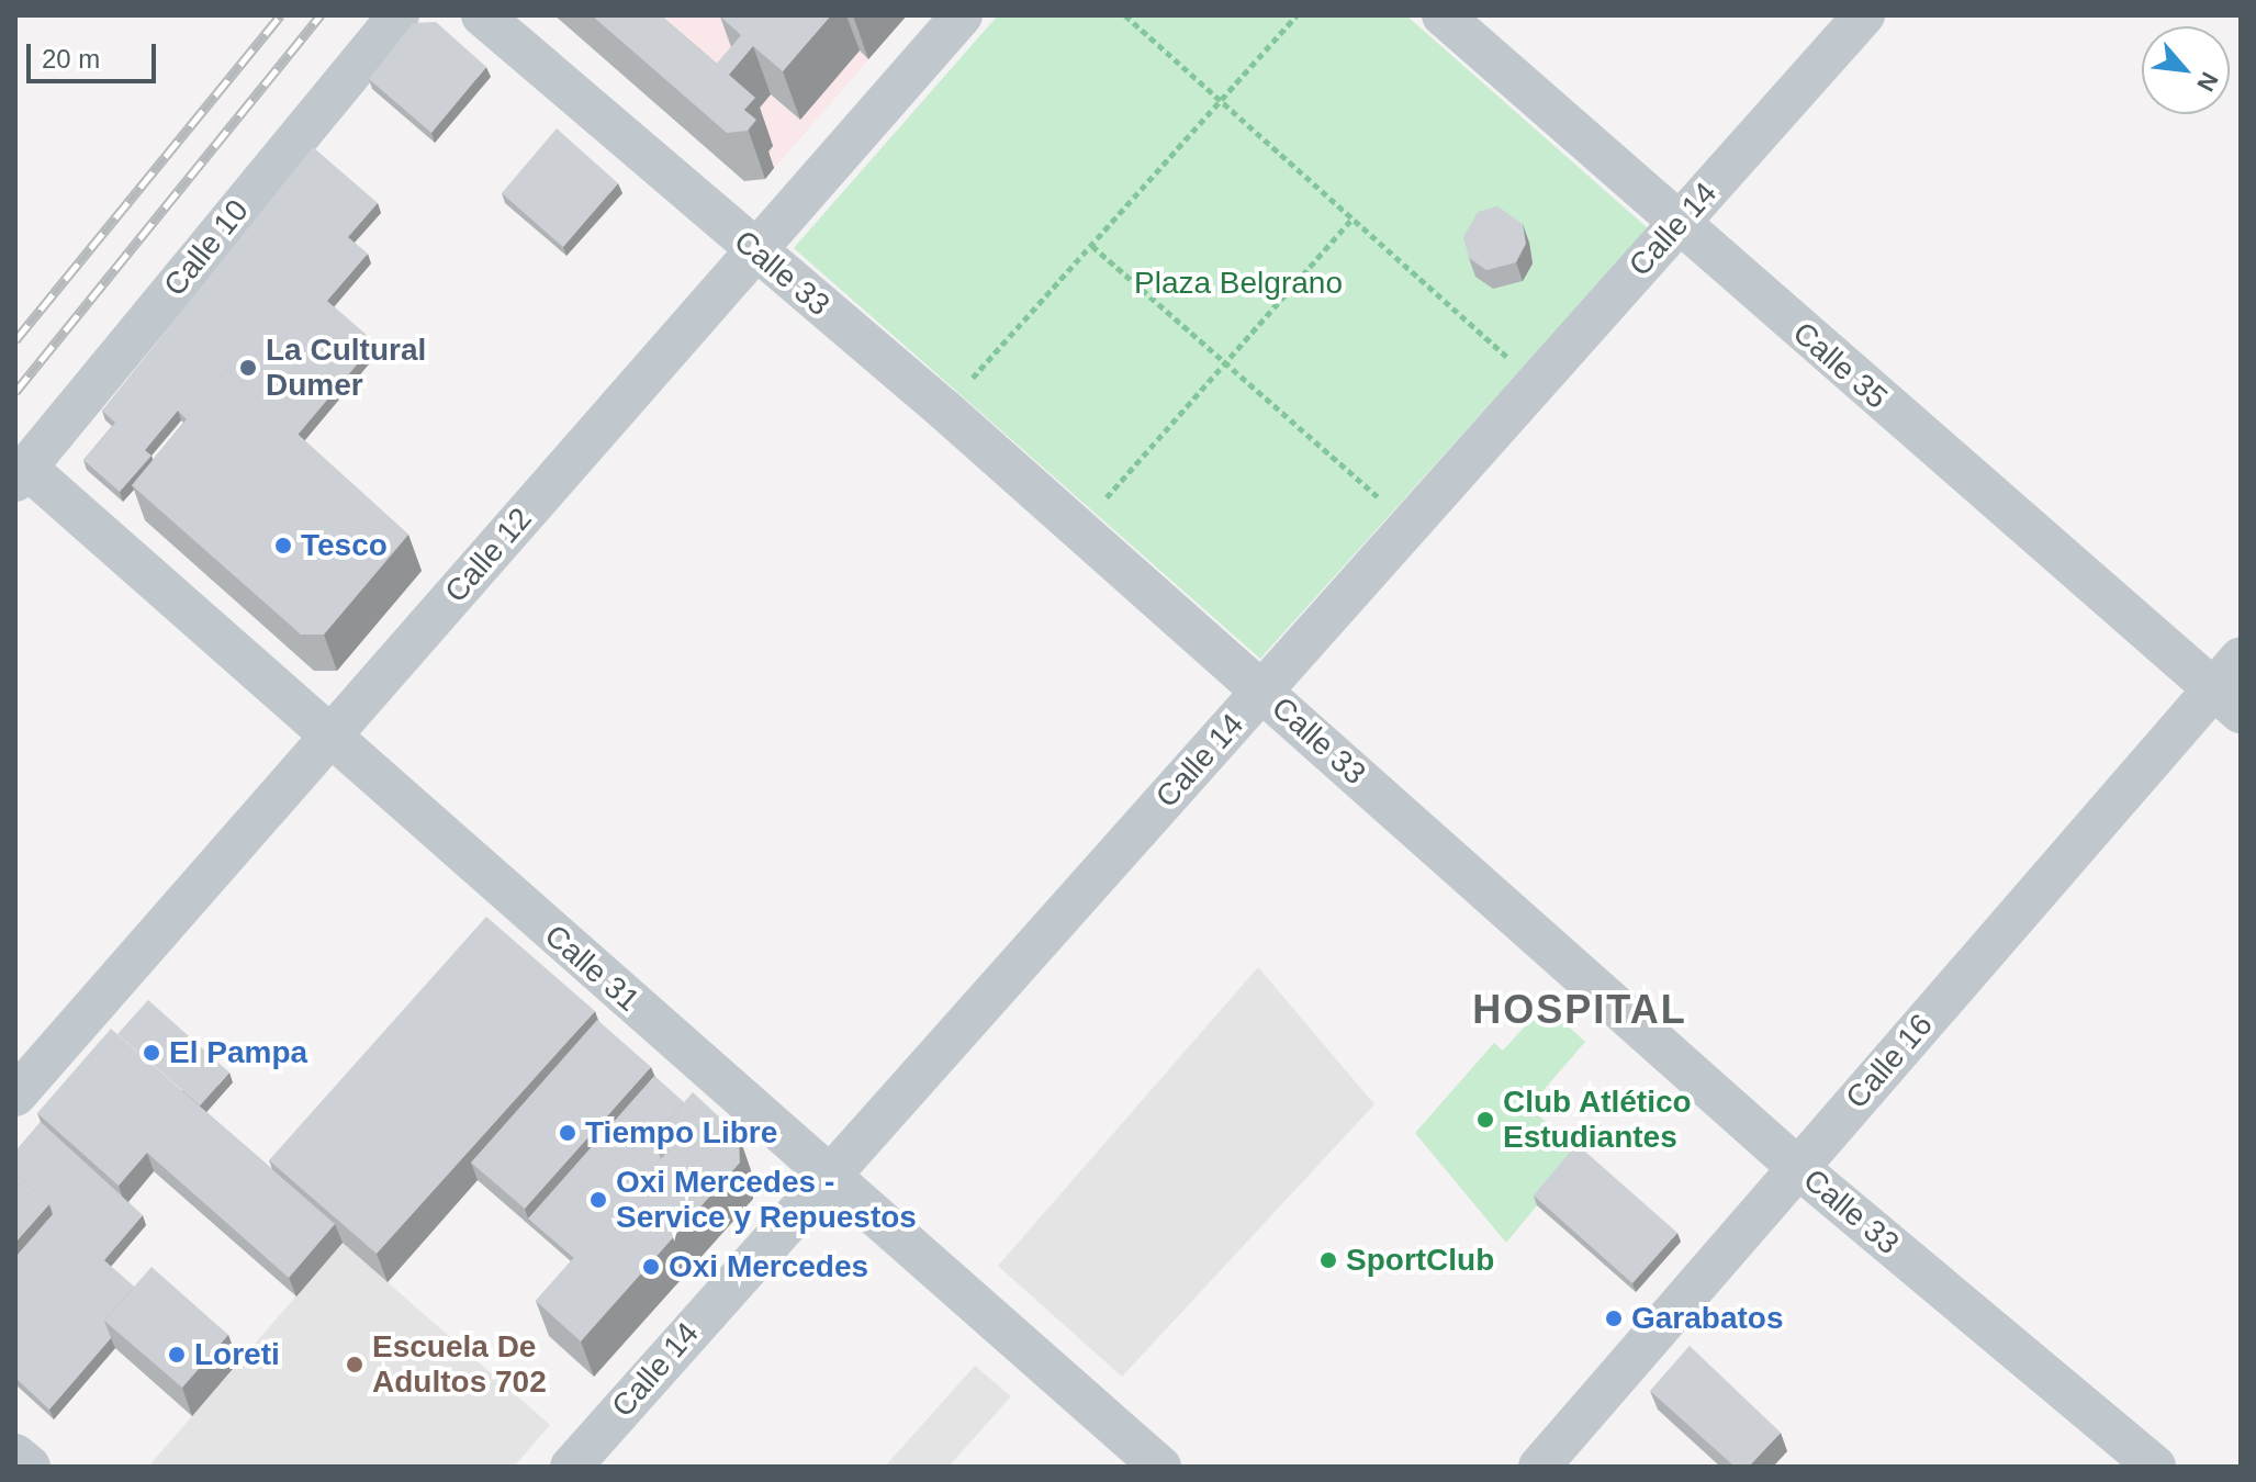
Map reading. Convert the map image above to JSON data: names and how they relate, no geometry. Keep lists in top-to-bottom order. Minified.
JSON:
{"streets":{"street":["Calle 14","Calle 10","Calle 33","Calle 35","Calle 12","Calle 31","Calle 16"]},"crossings":[["Calle 14","Calle 33"],["Calle 14","Calle 35"],["Calle 14","Calle 31"],["Calle 10","Calle 31"],["Calle 33","Calle 12"],["Calle 33","Calle 16"],["Calle 35","Calle 16"],["Calle 12","Calle 31"]],"districts":["HOSPITAL"],"parks":["Plaza Belgrano"],"places":["La Cultural Dumer","Tesco","El Pampa","Club Atlético Estudiantes","Tiempo Libre","Oxi Mercedes - Service y Repuestos","SportClub","Oxi Mercedes","Garabatos","Loreti","Escuela De Adultos 702"],"scale_bar":"20 m","north":"bottom right"}
